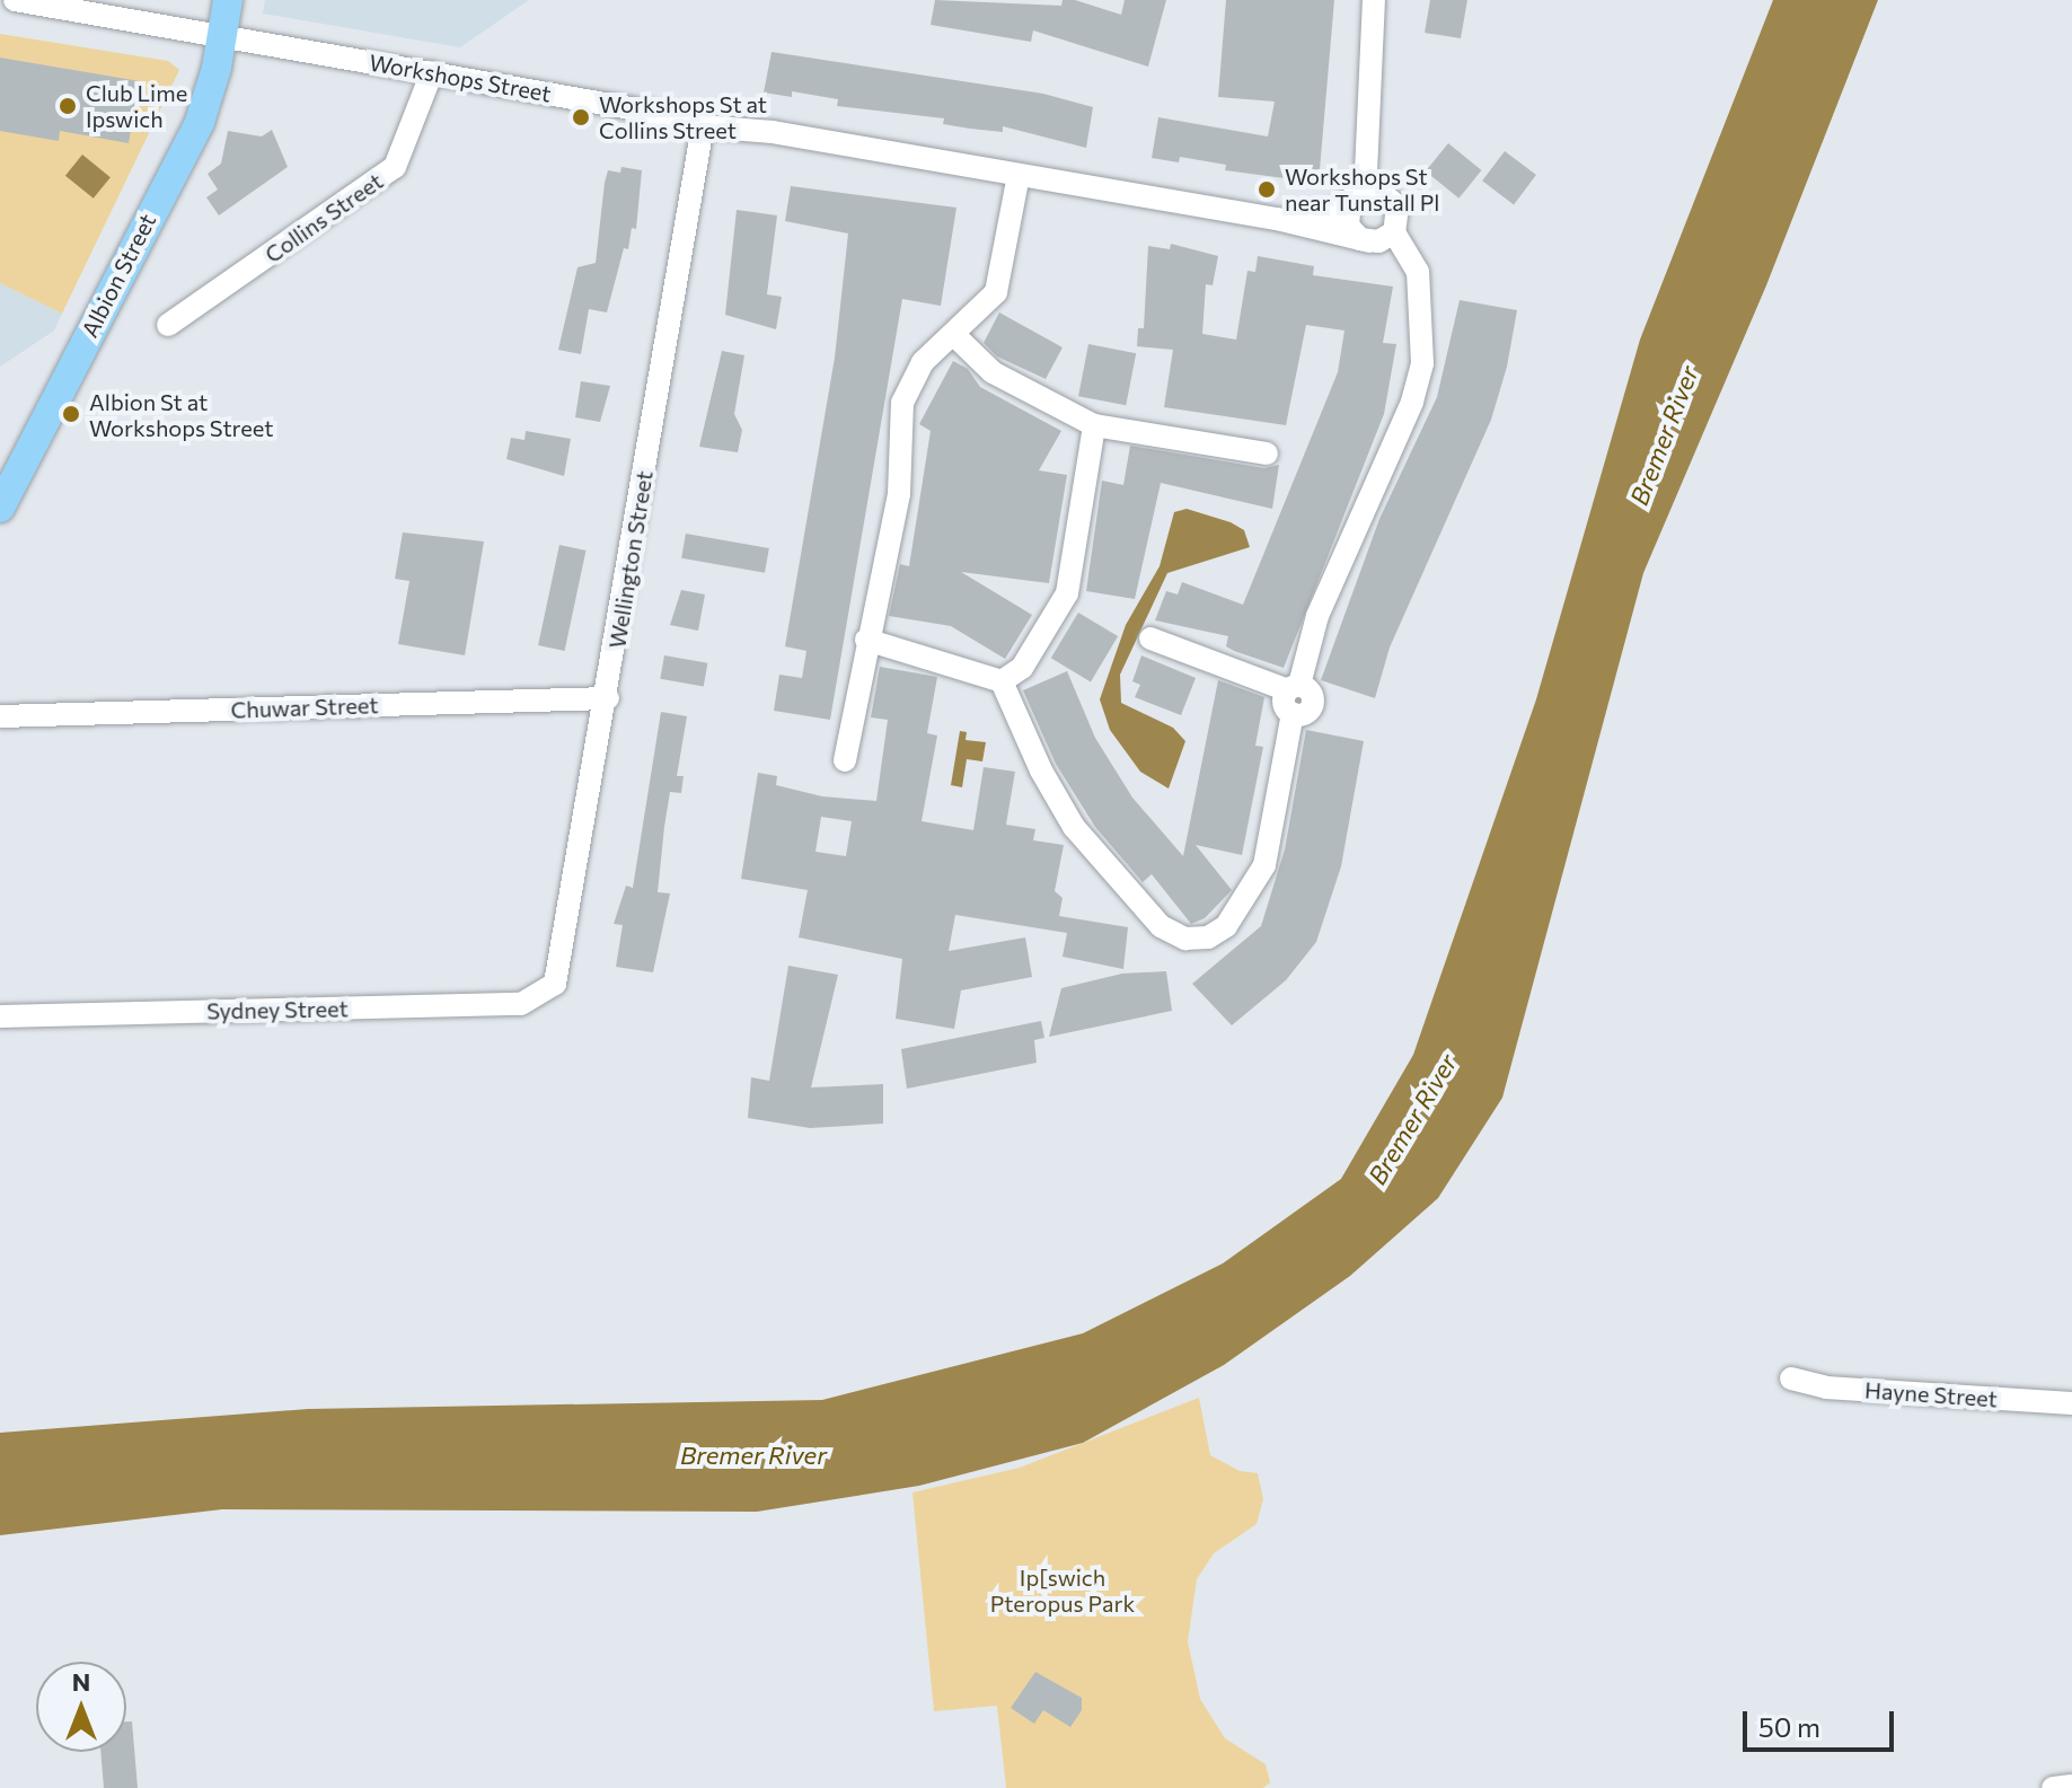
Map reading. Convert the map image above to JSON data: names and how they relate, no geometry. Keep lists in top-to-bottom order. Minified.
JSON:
{"streets":{"main road":["Albion Street"],"street":["Workshops Street","Collins Street","Wellington Street","Chuwar Street","Sydney Street","Hayne Street"]},"crossings":[["Workshops Street","Collins Street"],["Workshops Street","Albion Street"],["Workshops Street","Wellington Street"],["Wellington Street","Chuwar Street"],["Wellington Street","Sydney Street"]],"water":["Bremer River"],"parks":["Ip[swich Pteropus Park"],"places":["Club Lime Ipswich","Workshops St at Collins Street","Workshops St near Tunstall Pl","Albion St at Workshops Street"],"scale_bar":"50 m","north":"top"}
